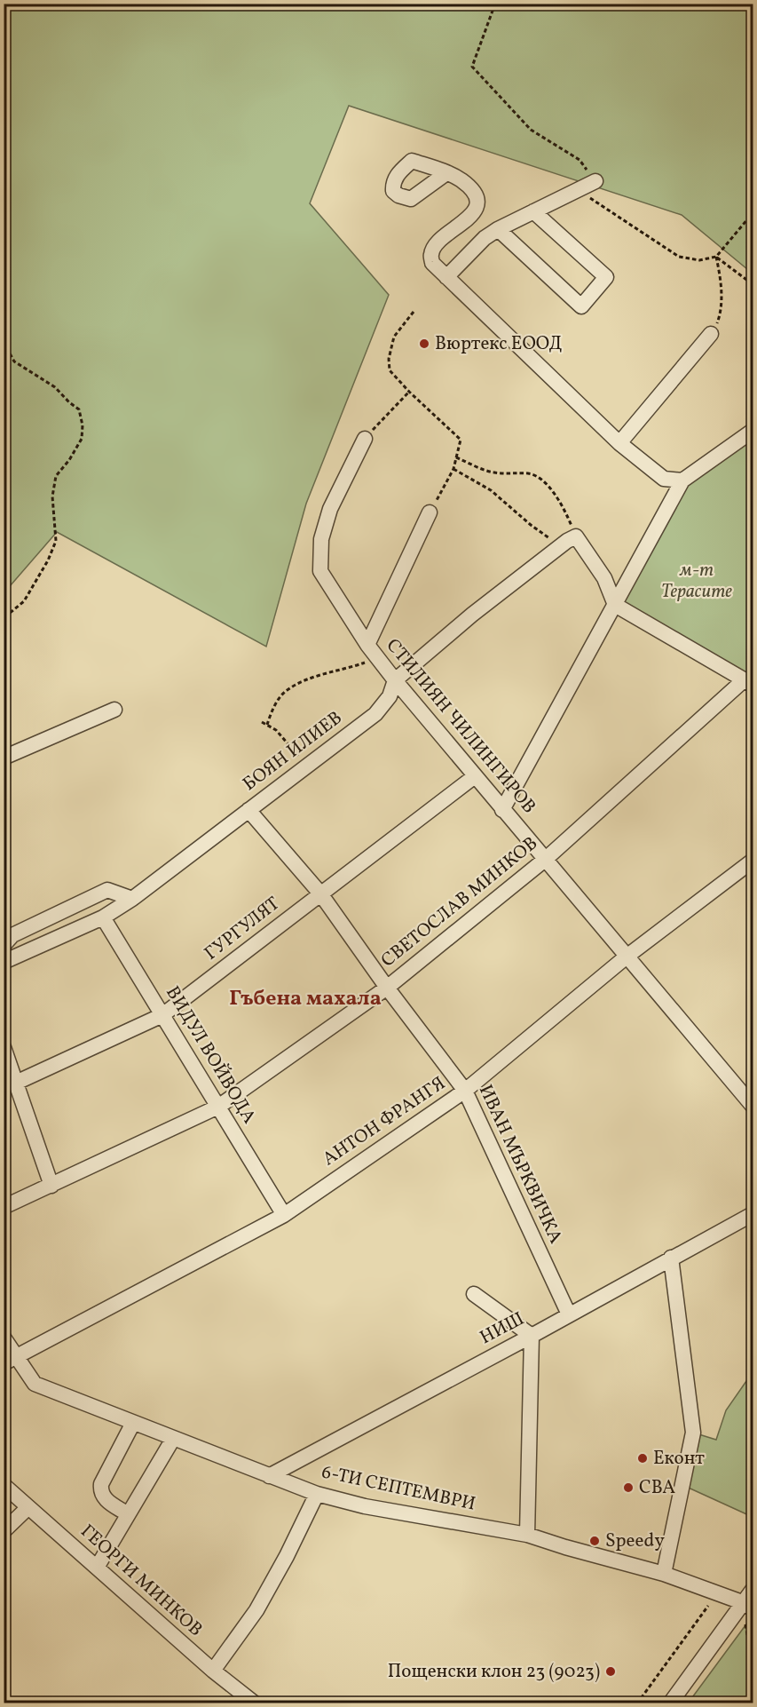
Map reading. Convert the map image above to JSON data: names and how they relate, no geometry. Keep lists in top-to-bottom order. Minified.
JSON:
{"streets":{"street":["СТИЛИЯН ЧИЛИНГИРОВ","БОЯН ИЛИЕВ","СВЕТОСЛАВ МИНКОВ","ГУРГУЛЯТ","ВИДУЛ ВОЙВОДА","АНТОН ФРАНГЯ","ИВАН МЪРКВИЧКА","НИШ","6-ТИ СЕПТЕМВРИ","ГЕОРГИ МИНКОВ"]},"crossings":[["СТИЛИЯН ЧИЛИНГИРОВ","БОЯН ИЛИЕВ"],["СТИЛИЯН ЧИЛИНГИРОВ","СВЕТОСЛАВ МИНКОВ"],["СТИЛИЯН ЧИЛИНГИРОВ","ГУРГУЛЯТ"],["СТИЛИЯН ЧИЛИНГИРОВ","АНТОН ФРАНГЯ"],["БОЯН ИЛИЕВ","ВИДУЛ ВОЙВОДА"],["БОЯН ИЛИЕВ","ИВАН МЪРКВИЧКА"],["СВЕТОСЛАВ МИНКОВ","ВИДУЛ ВОЙВОДА"],["СВЕТОСЛАВ МИНКОВ","ИВАН МЪРКВИЧКА"],["ГУРГУЛЯТ","ВИДУЛ ВОЙВОДА"],["ГУРГУЛЯТ","ИВАН МЪРКВИЧКА"],["ВИДУЛ ВОЙВОДА","АНТОН ФРАНГЯ"],["АНТОН ФРАНГЯ","ИВАН МЪРКВИЧКА"],["АНТОН ФРАНГЯ","6-ТИ СЕПТЕМВРИ"],["ИВАН МЪРКВИЧКА","НИШ"],["НИШ","6-ТИ СЕПТЕМВРИ"]],"districts":["Гъбена махала"],"parks":["м-т Терасите"],"places":["Вюртекс ЕООД","Еконт","CBA","Speedy","Пощенски клон 23 (9023)"]}
